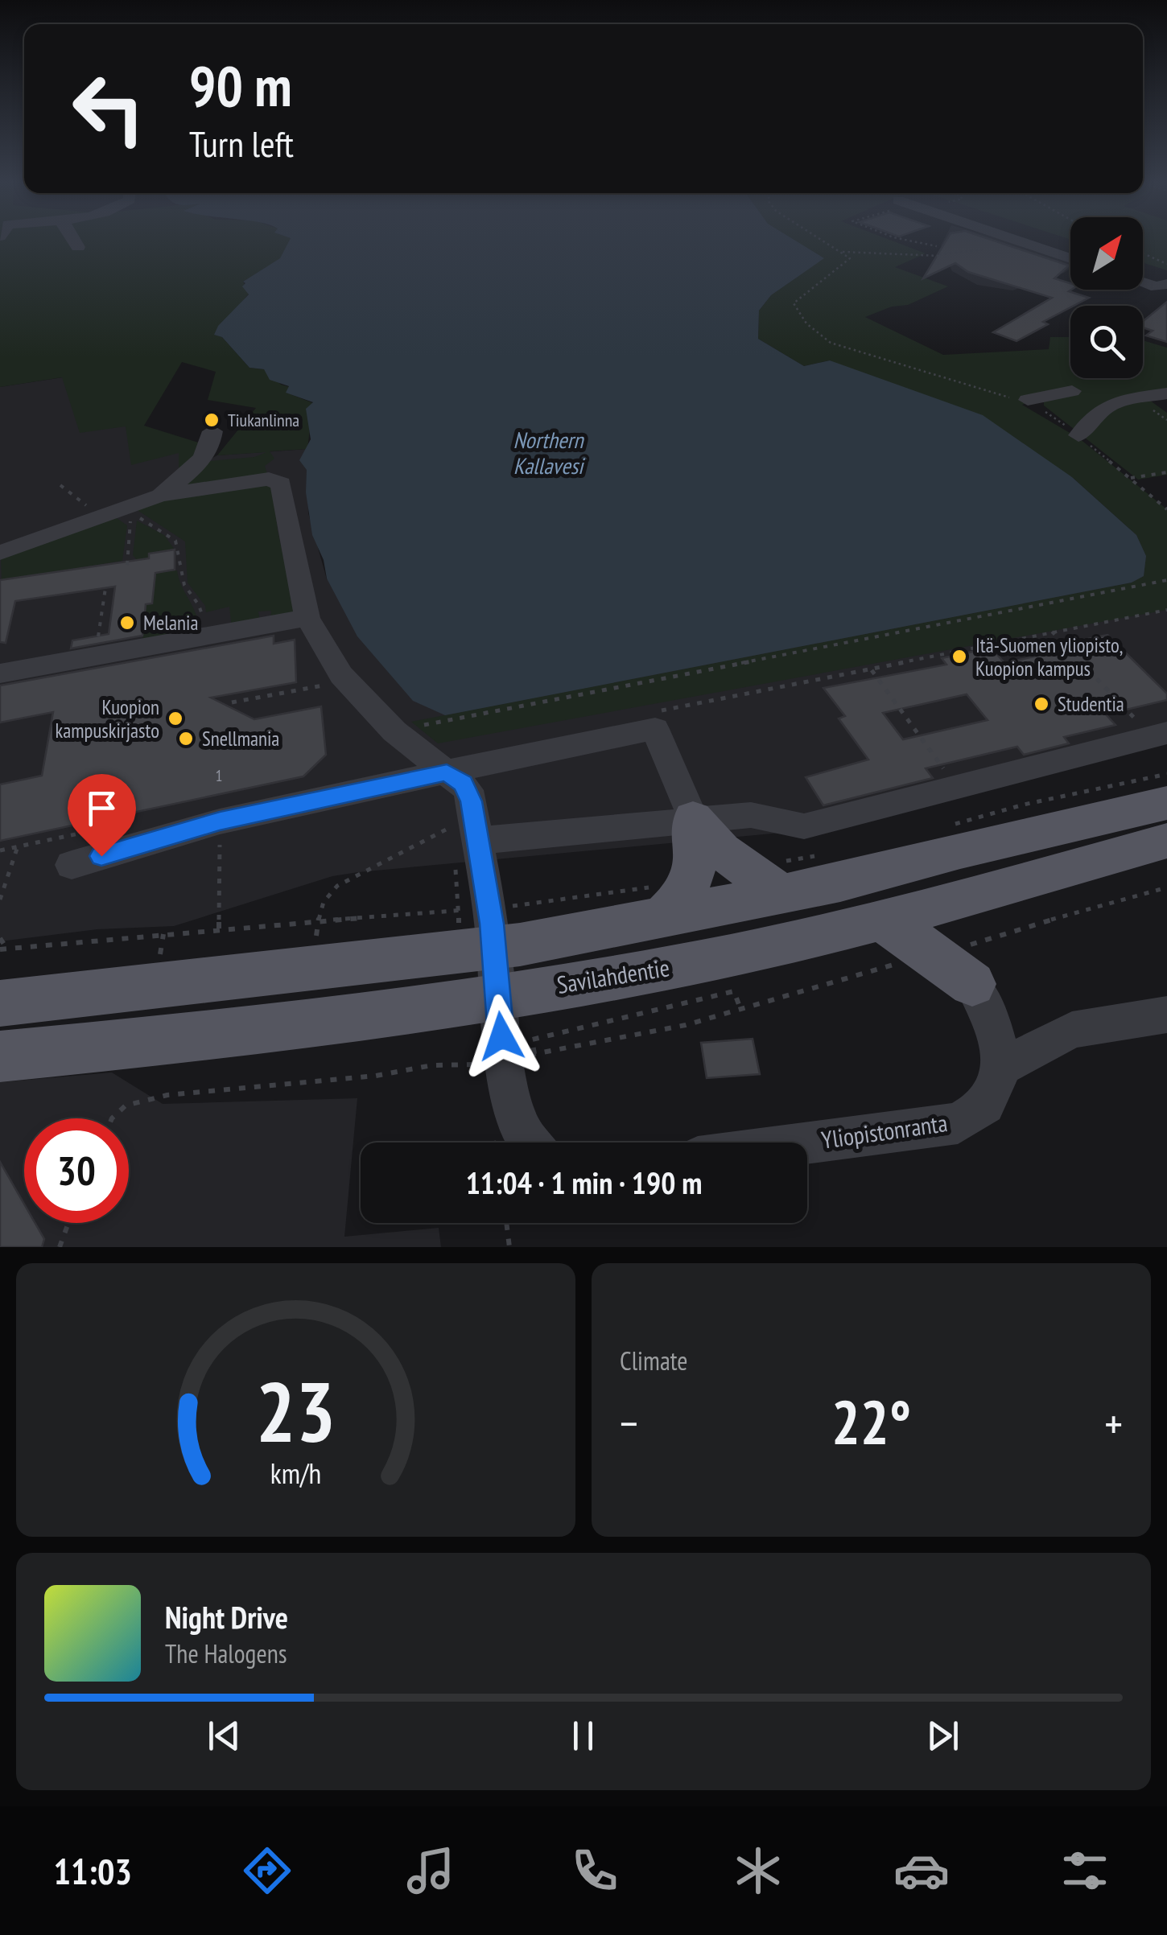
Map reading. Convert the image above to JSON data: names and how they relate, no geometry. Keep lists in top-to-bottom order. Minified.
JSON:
{"streets":{"main road":["Savilahdentie"],"street":["Yliopistonranta"]},"water":["Northern Kallavesi"],"places":["Tiukanlinna","Melania","Itä-Suomen yliopisto, Kuopion kampus","Studentia","Kuopion kampuskirjasto","Snellmania"],"house_numbers":["1"],"north":"top right","page":{"turn":["90 m","Turn left"],"limit":"30","trip":"11:04 · 1 min · 190 m","tile":"Climate","heat":["−","22°","+"],"song":["Night Drive","The Halogens"],"tabs":"11:03","gauge":["23","km/h"]}}
